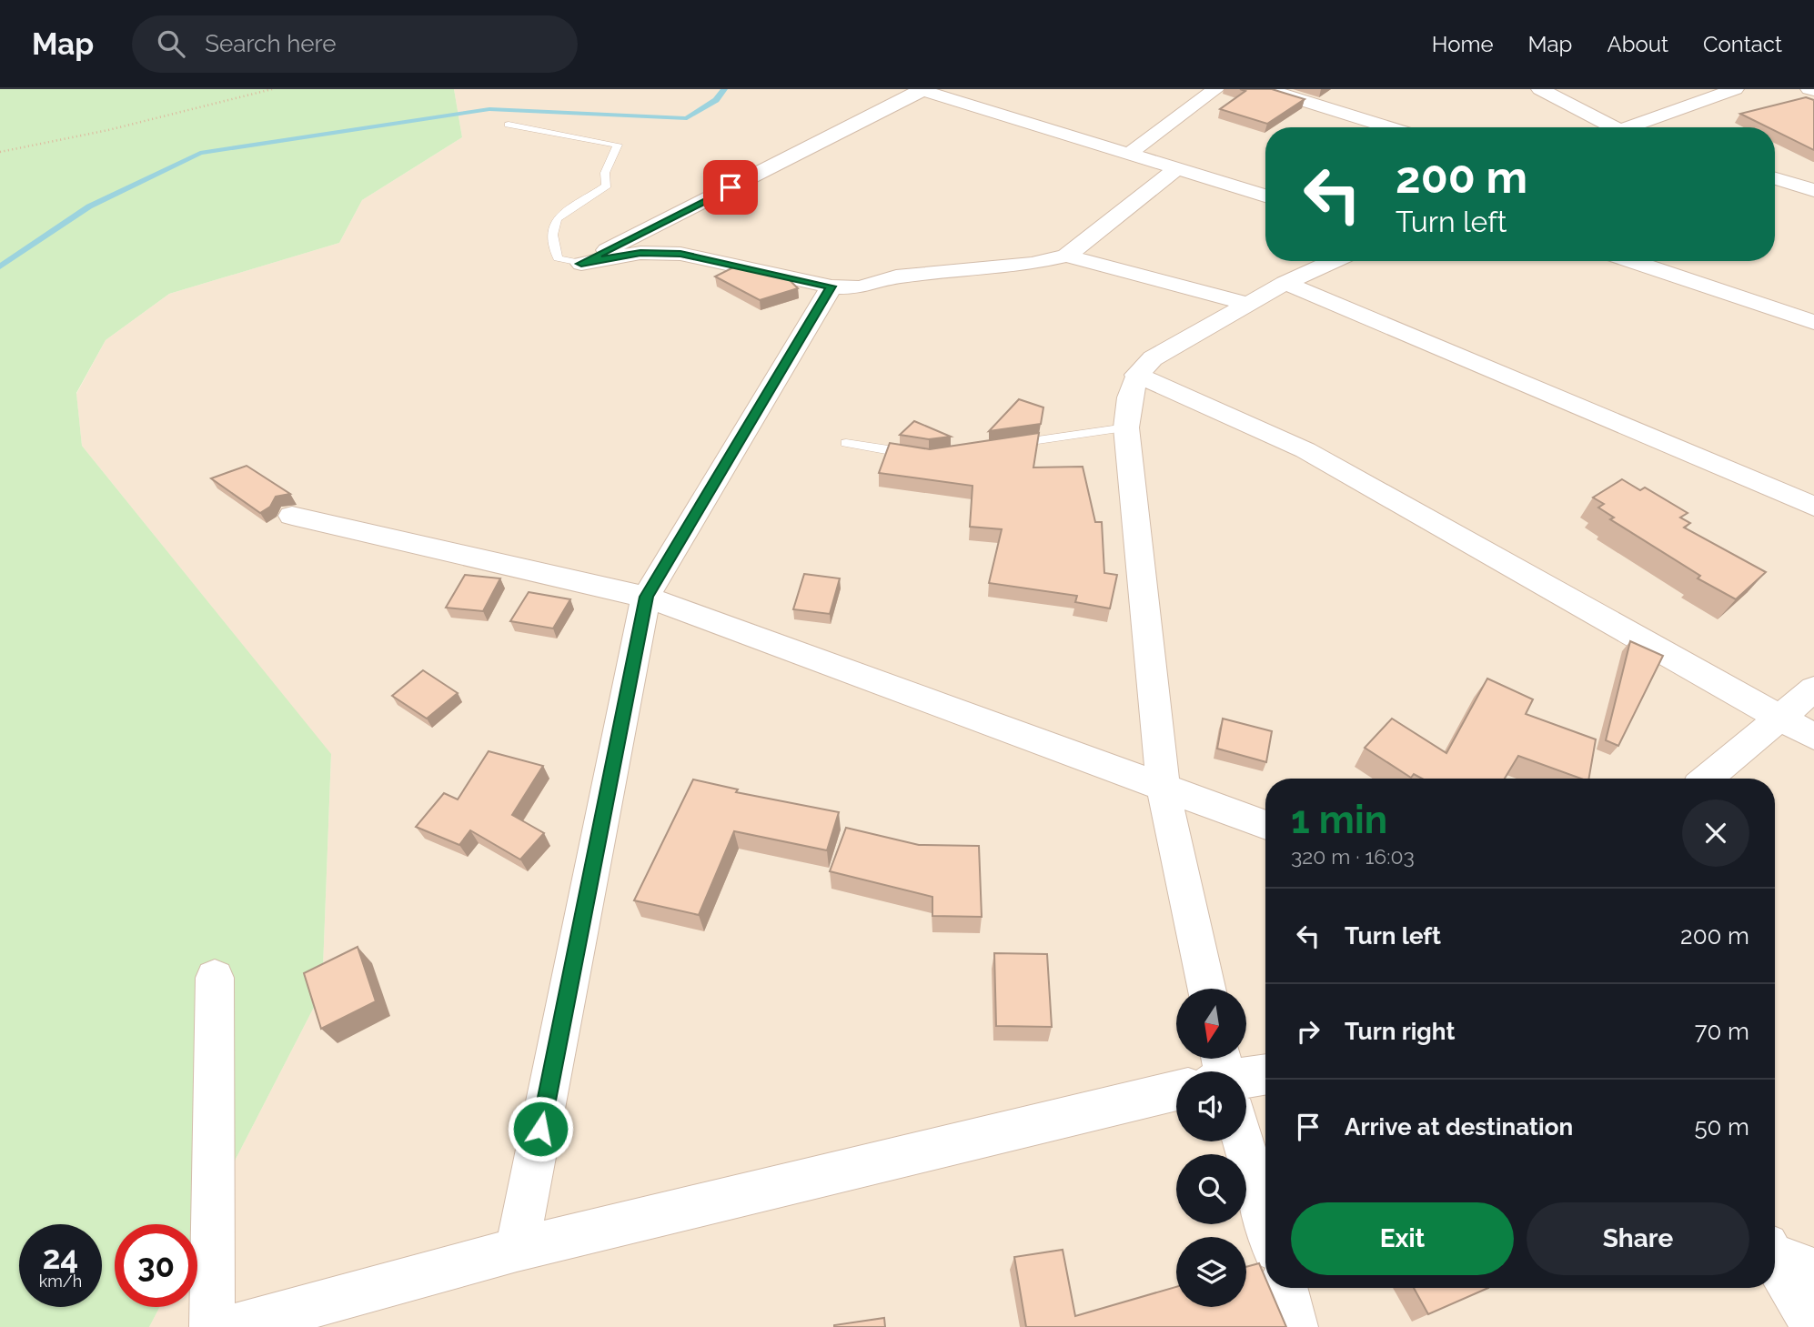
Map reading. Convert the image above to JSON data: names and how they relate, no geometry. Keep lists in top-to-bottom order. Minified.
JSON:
{"north":"bottom","page":{"header":"Map","search":"Search here","nav":["Home","Map","About","Contact"],"turn":["200 m","Turn left"],"heading":["1 min","320 m · 16:03"],"list":[{"name":"Turn left","value":"200 m"},{"name":"Turn right","value":"70 m"},{"name":"Arrive at destination","value":"50 m"}],"buttons":["Exit","Share"],"speed":"24 km/h","limit":"30"}}
